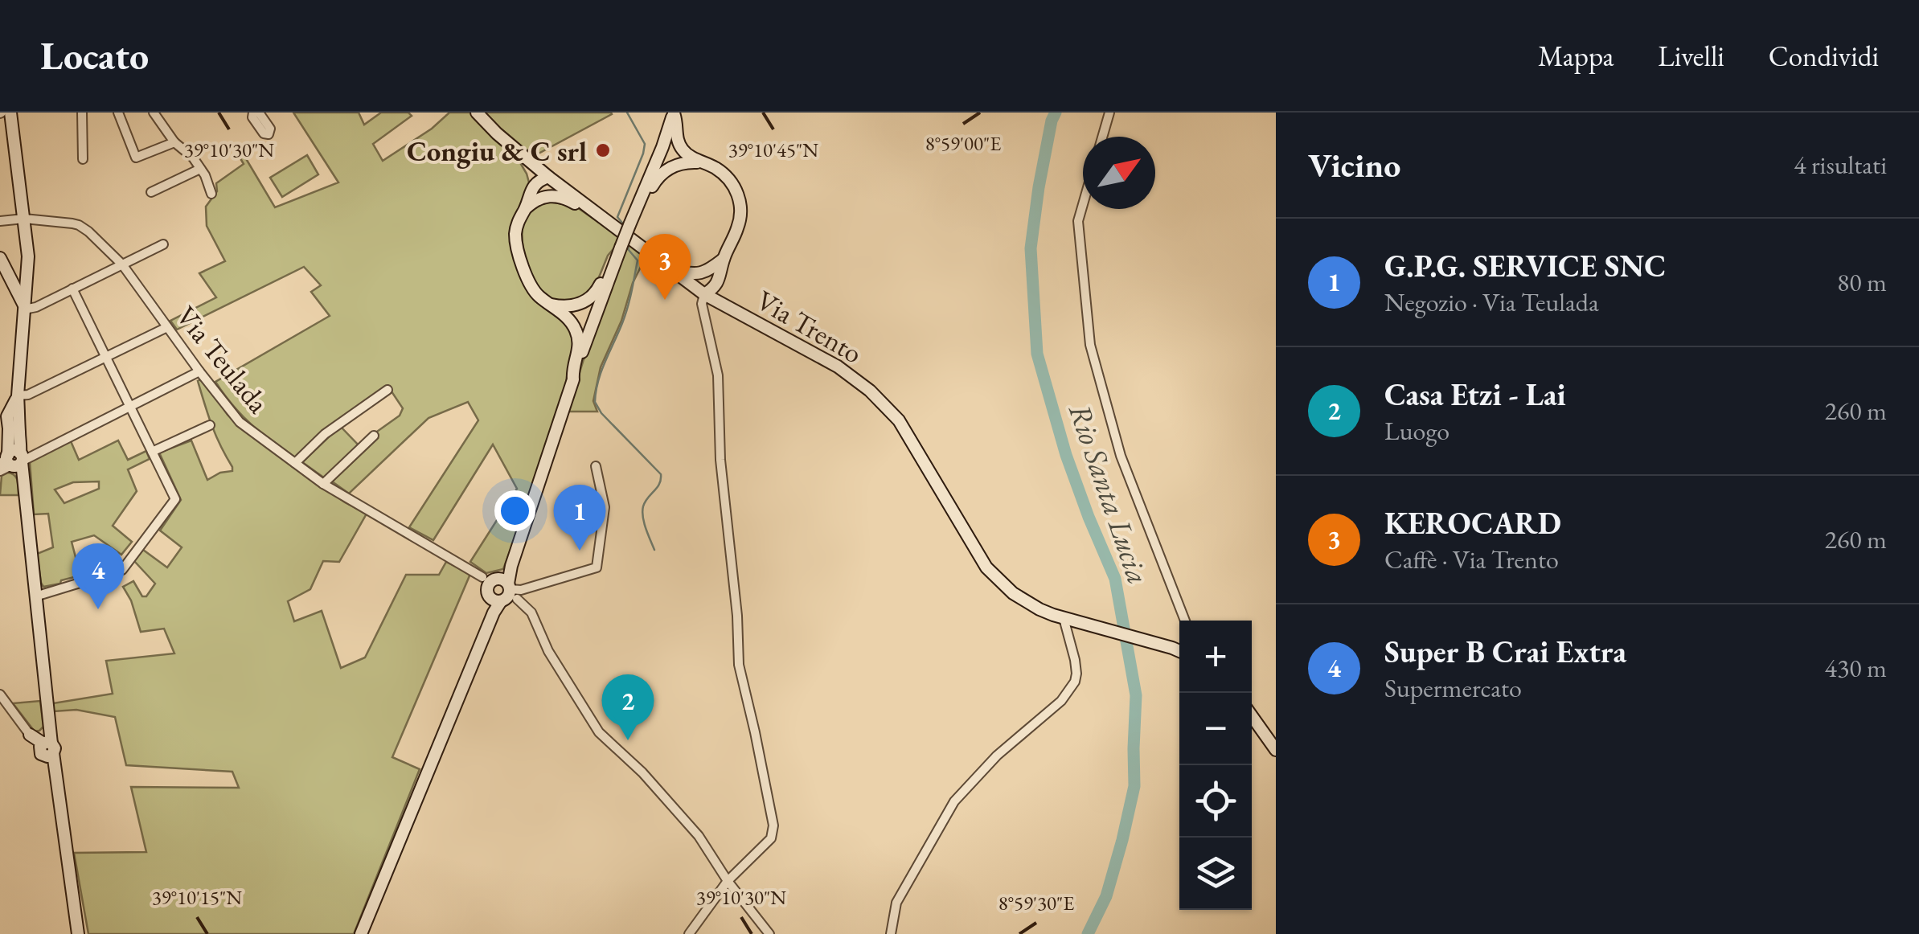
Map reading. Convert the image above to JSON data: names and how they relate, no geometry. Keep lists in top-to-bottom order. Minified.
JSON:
{"streets":{"street":["Via Trento","Via Teulada"]},"water":["Rio Santa Lucia"],"places":["Congiu & C srl"],"north":"top right","page":{"header":"Locato","nav":["Mappa","Livelli","Condividi"],"heading":["Vicino","4 risultati"],"list":[{"mark":"1","name":"G.P.G. SERVICE SNC","note":"Negozio · Via Teulada","value":"80 m"},{"mark":"2","name":"Casa Etzi - Lai","note":"Luogo","value":"260 m"},{"mark":"3","name":"KEROCARD","note":"Caffè · Via Trento","value":"260 m"},{"mark":"4","name":"Super B Crai Extra","note":"Supermercato","value":"430 m"}],"pins":["3","1","4","2"],"map_buttons":["+","−"]},"coordinates":["8°59'00\"E","39°10'30\"N","39°10'45\"N","39°10'15\"N","8°59'30\"E"]}
